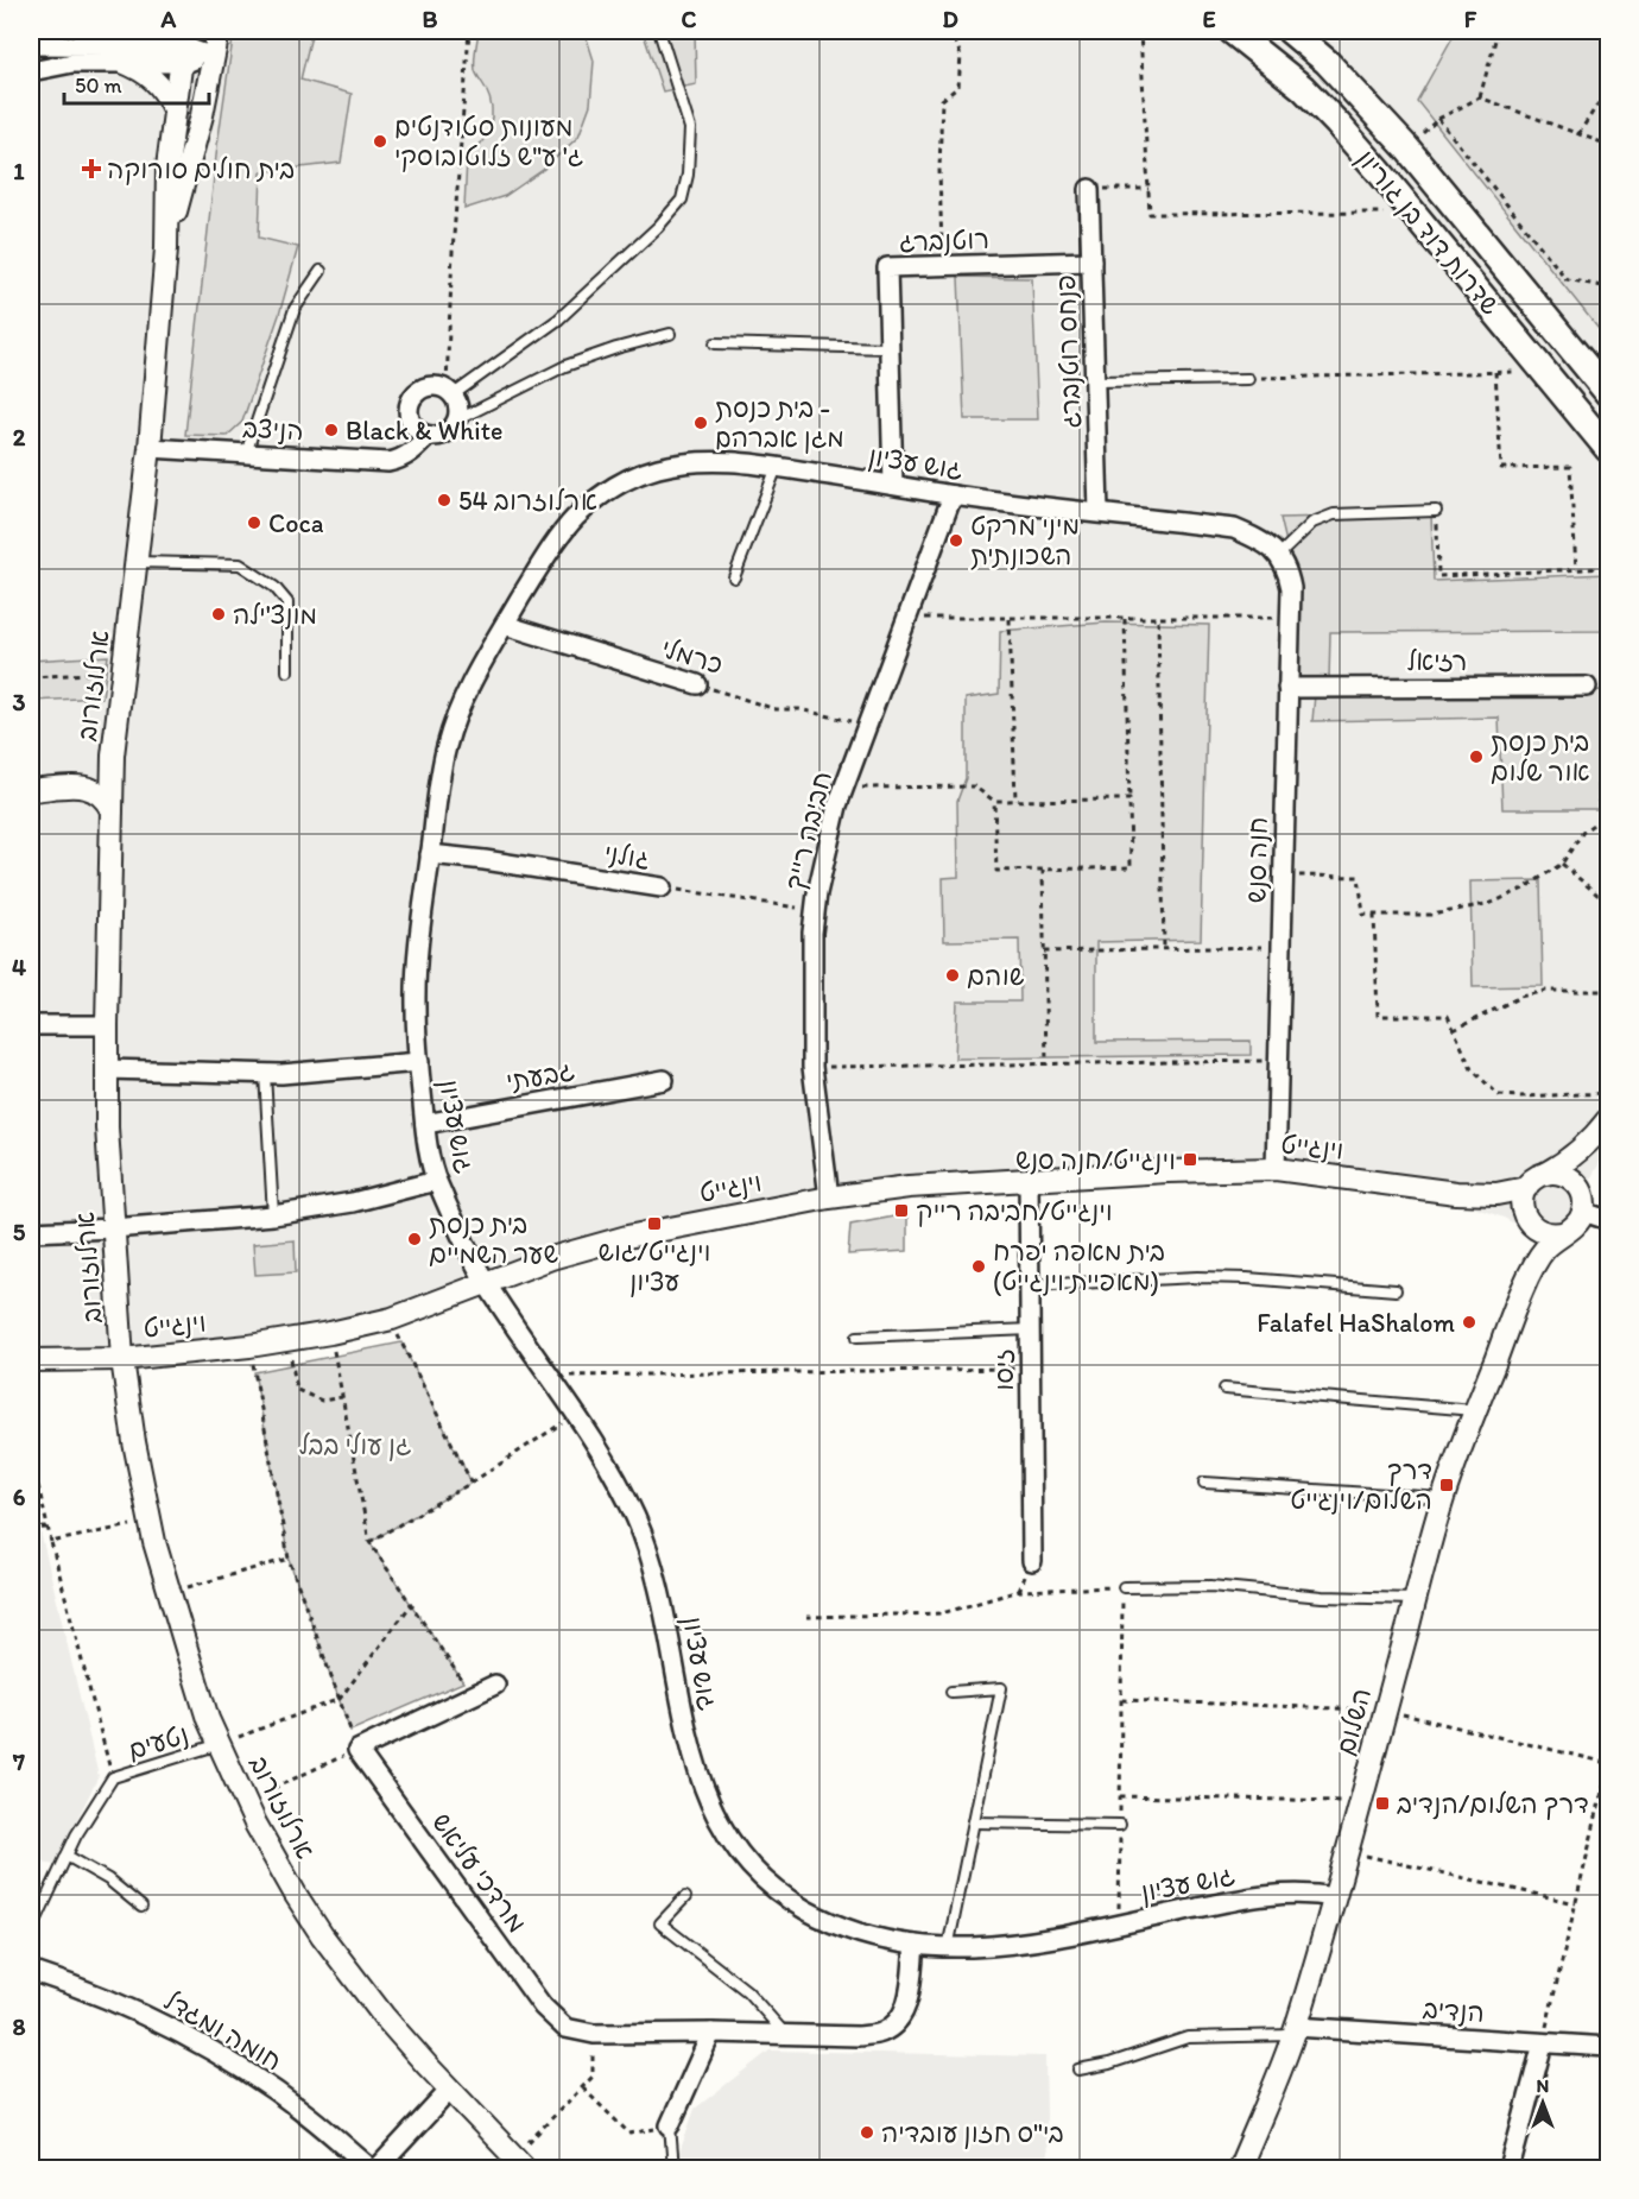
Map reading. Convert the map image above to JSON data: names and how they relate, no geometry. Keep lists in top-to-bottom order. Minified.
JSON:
{"streets":{"main road":["שדרות דוד בן גוריון"],"street":["רוטנברג","פנחס רוטנברג","הניצב","גוש עציון","כרמלי","רזיאל","ארלוזורוב","חביבה רייך","גולני","חנה סנש","גבעתי","וינגייט","זיסו","השלום","מרדכי עליאש","הנדיב","חומה ומגדל"],"lane":["נטעים"]},"crossings":[["רוטנברג","פנחס רוטנברג"],["רוטנברג","גוש עציון"],["פנחס רוטנברג","גוש עציון"],["הניצב","ארלוזורוב"],["גוש עציון","כרמלי"],["גוש עציון","חביבה רייך"],["גוש עציון","גולני"],["גוש עציון","חנה סנש"],["גוש עציון","גבעתי"],["גוש עציון","וינגייט"],["גוש עציון","השלום"],["גוש עציון","מרדכי עליאש"],["כרמלי","חביבה רייך"],["רזיאל","חנה סנש"],["ארלוזורוב","וינגייט"],["ארלוזורוב","נטעים"],["חביבה רייך","גולני"],["חביבה רייך","וינגייט"],["חנה סנש","וינגייט"],["וינגייט","זיסו"],["וינגייט","השלום"],["השלום","הנדיב"]],"parks":["גן עולי בבל"],"places":{"other":["מעונות סטודנטים ג' ע\"ש זלוטובוסקי","בית כנסת - מגן אברהם","Black & White","ארלוזרוב 54","Coca","מיני מרקט השכונתית","מונצ'ילה","בית כנסת אור שלום","שוהם","בית כנסת שער השמיים","בית מאפה יפרח (מאפיית וינגייט)","Falafel HaShalom","בי\"ס חזון עובדיה"],"health":["בית חולים סורוקה"],"transit":["וינגייט/חנה סנש","וינגייט/חביבה רייק","וינגייט/גוש עציון","דרך השלום/וינגייט","דרך השלום/הנדיב"]},"scale_bar":"50 m","north":"top","grid":{"columns":["A","B","C","D","E","F"],"rows":["1","2","3","4","5","6","7","8"]}}
